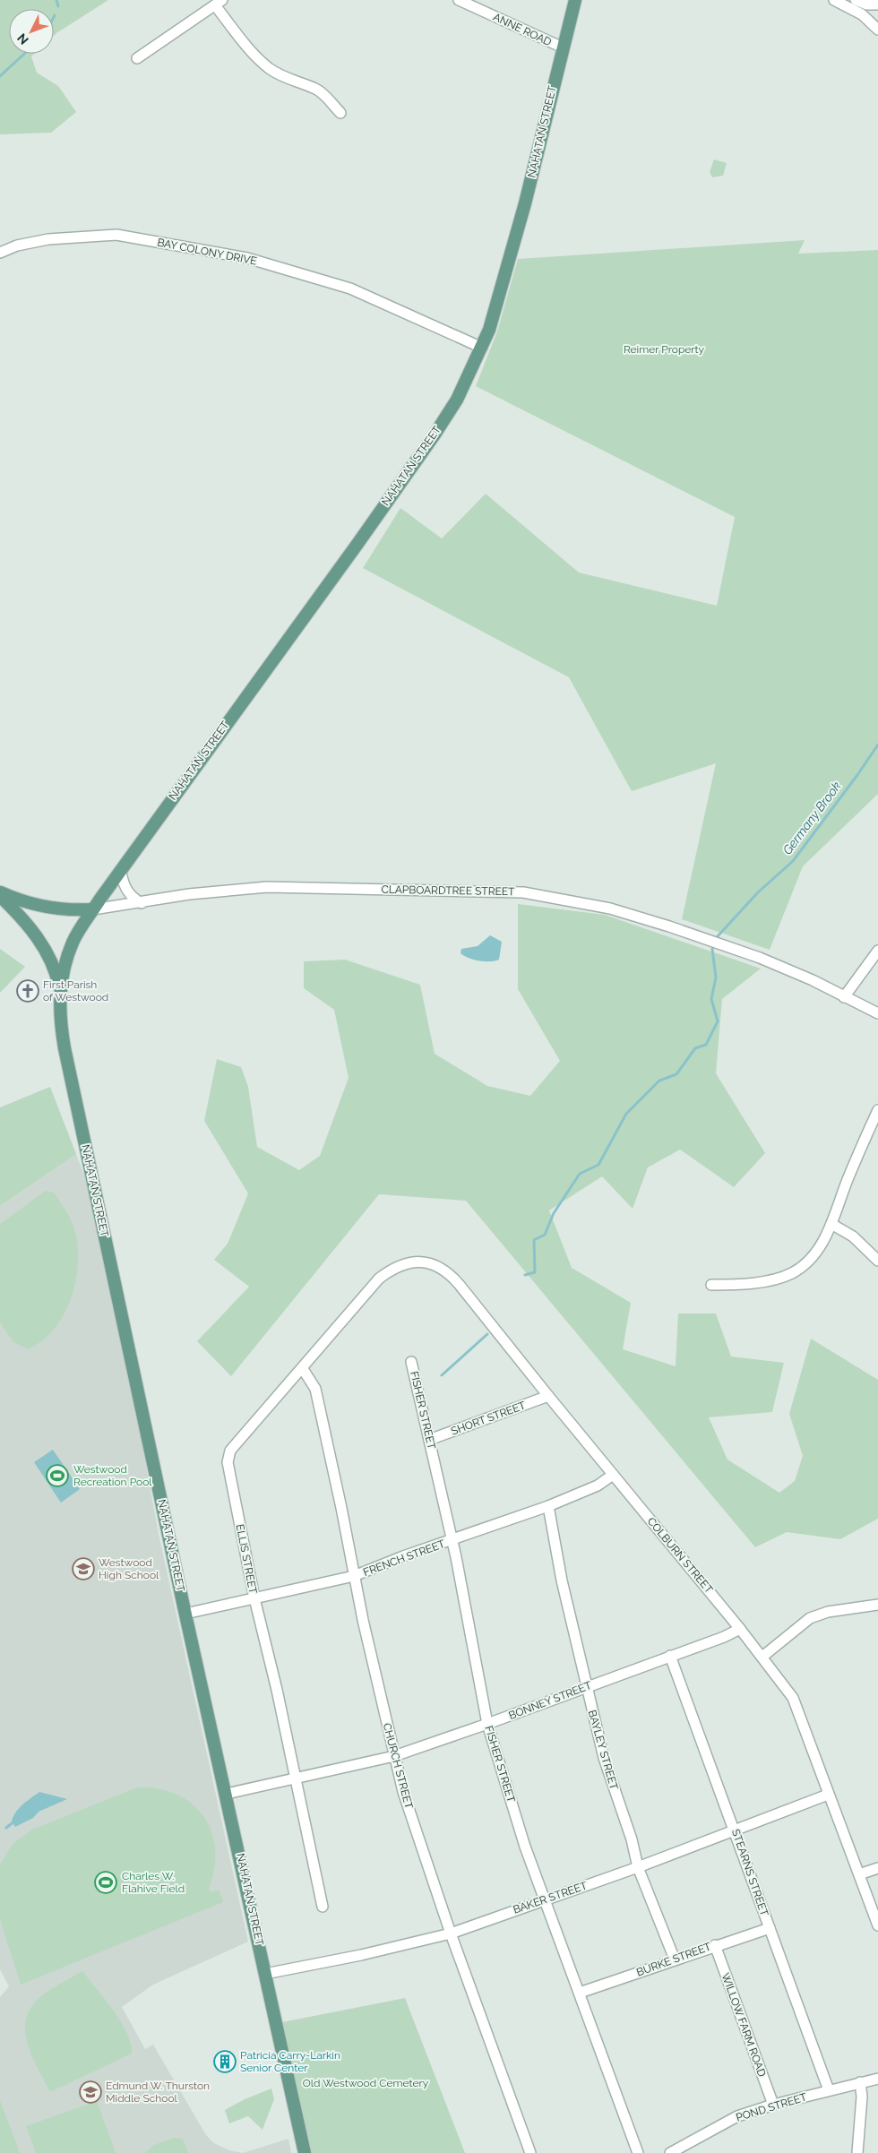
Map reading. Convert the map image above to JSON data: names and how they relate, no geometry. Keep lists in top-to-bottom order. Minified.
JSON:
{"streets":{"main road":["NAHATAN STREET","CLAPBOARDTREE STREET"],"street":["ANNE ROAD","BAY COLONY DRIVE","FISHER STREET","SHORT STREET","COLBURN STREET","FRENCH STREET","ELLIS STREET","BONNEY STREET","BAYLEY STREET","CHURCH STREET","STEARNS STREET","BAKER STREET","BURKE STREET","WILLOW FARM ROAD","POND STREET"]},"crossings":[["ANNE ROAD","NAHATAN STREET"],["NAHATAN STREET","BAY COLONY DRIVE"],["NAHATAN STREET","CLAPBOARDTREE STREET"],["NAHATAN STREET","FRENCH STREET"],["NAHATAN STREET","BONNEY STREET"],["NAHATAN STREET","BAKER STREET"],["FISHER STREET","SHORT STREET"],["FISHER STREET","FRENCH STREET"],["FISHER STREET","BONNEY STREET"],["FISHER STREET","BAKER STREET"],["FISHER STREET","BURKE STREET"],["SHORT STREET","COLBURN STREET"],["COLBURN STREET","FRENCH STREET"],["COLBURN STREET","ELLIS STREET"],["COLBURN STREET","BONNEY STREET"],["COLBURN STREET","BAKER STREET"],["FRENCH STREET","ELLIS STREET"],["FRENCH STREET","BAYLEY STREET"],["FRENCH STREET","CHURCH STREET"],["ELLIS STREET","BONNEY STREET"],["ELLIS STREET","CHURCH STREET"],["BONNEY STREET","BAYLEY STREET"],["BONNEY STREET","CHURCH STREET"],["BONNEY STREET","STEARNS STREET"],["BAYLEY STREET","BAKER STREET"],["BAYLEY STREET","BURKE STREET"],["CHURCH STREET","BAKER STREET"],["STEARNS STREET","BAKER STREET"],["STEARNS STREET","BURKE STREET"],["STEARNS STREET","POND STREET"],["BURKE STREET","WILLOW FARM ROAD"],["WILLOW FARM ROAD","POND STREET"]],"water":["Germany Brook"],"parks":["Reimer Property","Old Westwood Cemetery"],"places":{"church":["First Parish of Westwood"],"sports":["Westwood Recreation Pool","Charles W. Flahive Field"],"school or university":["Westwood High School","Edmund W. Thurston Middle School"],"building":["Patricia Carry-Larkin Senior Center"]},"north":"bottom left"}
